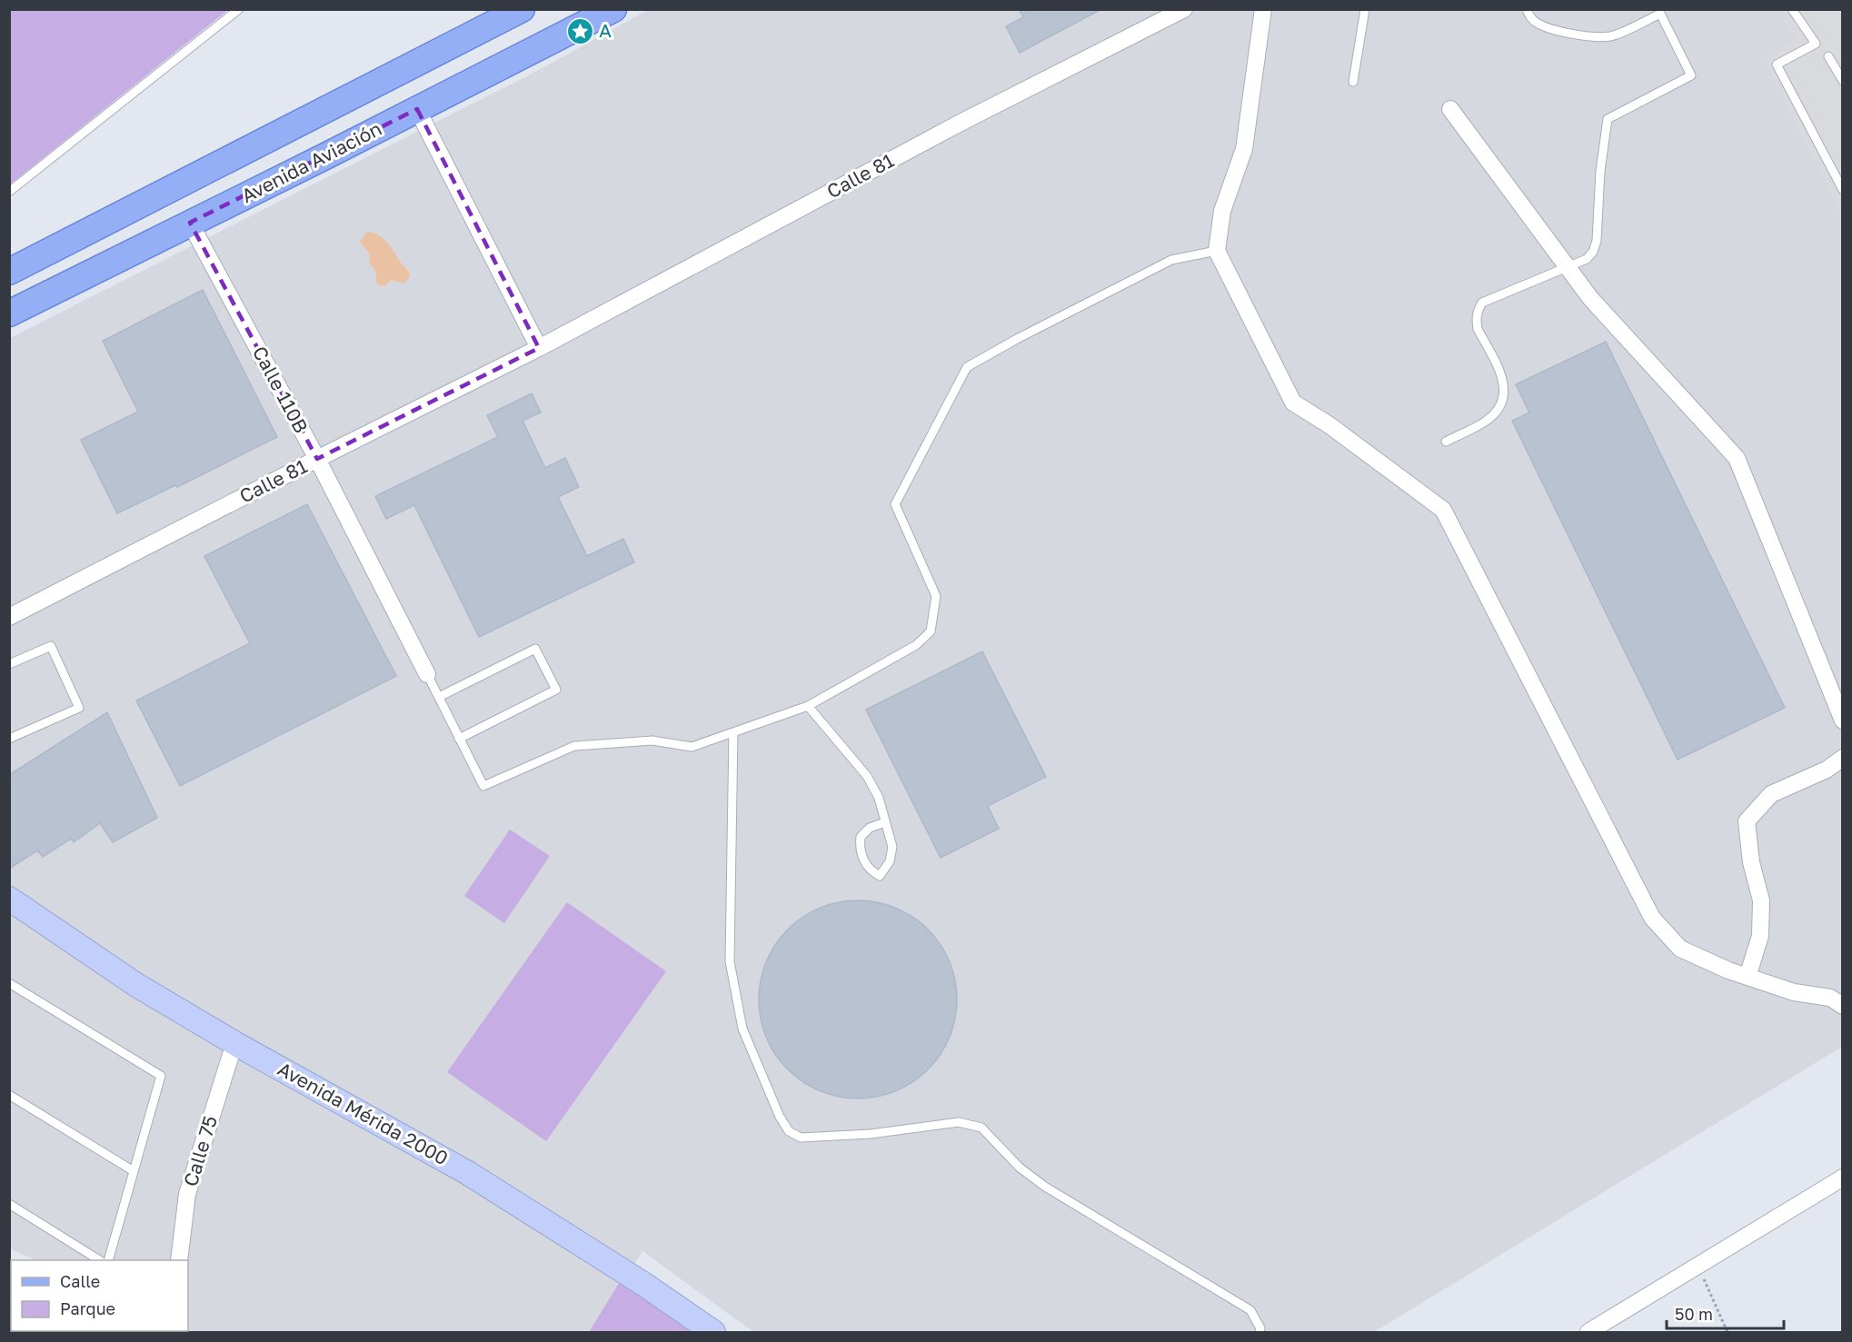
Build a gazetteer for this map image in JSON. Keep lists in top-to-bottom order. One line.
{"streets":{"main road":["Avenida Aviación","Avenida Mérida 2000"],"street":["Calle 81","Calle 110B","Calle 75"]},"crossings":[["Avenida Aviación","Calle 110B"],["Calle 81","Calle 110B"],["Avenida Mérida 2000","Calle 75"]],"places":{"place":["A"]},"legend":["Calle","Parque"],"scale_bar":"50 m"}
